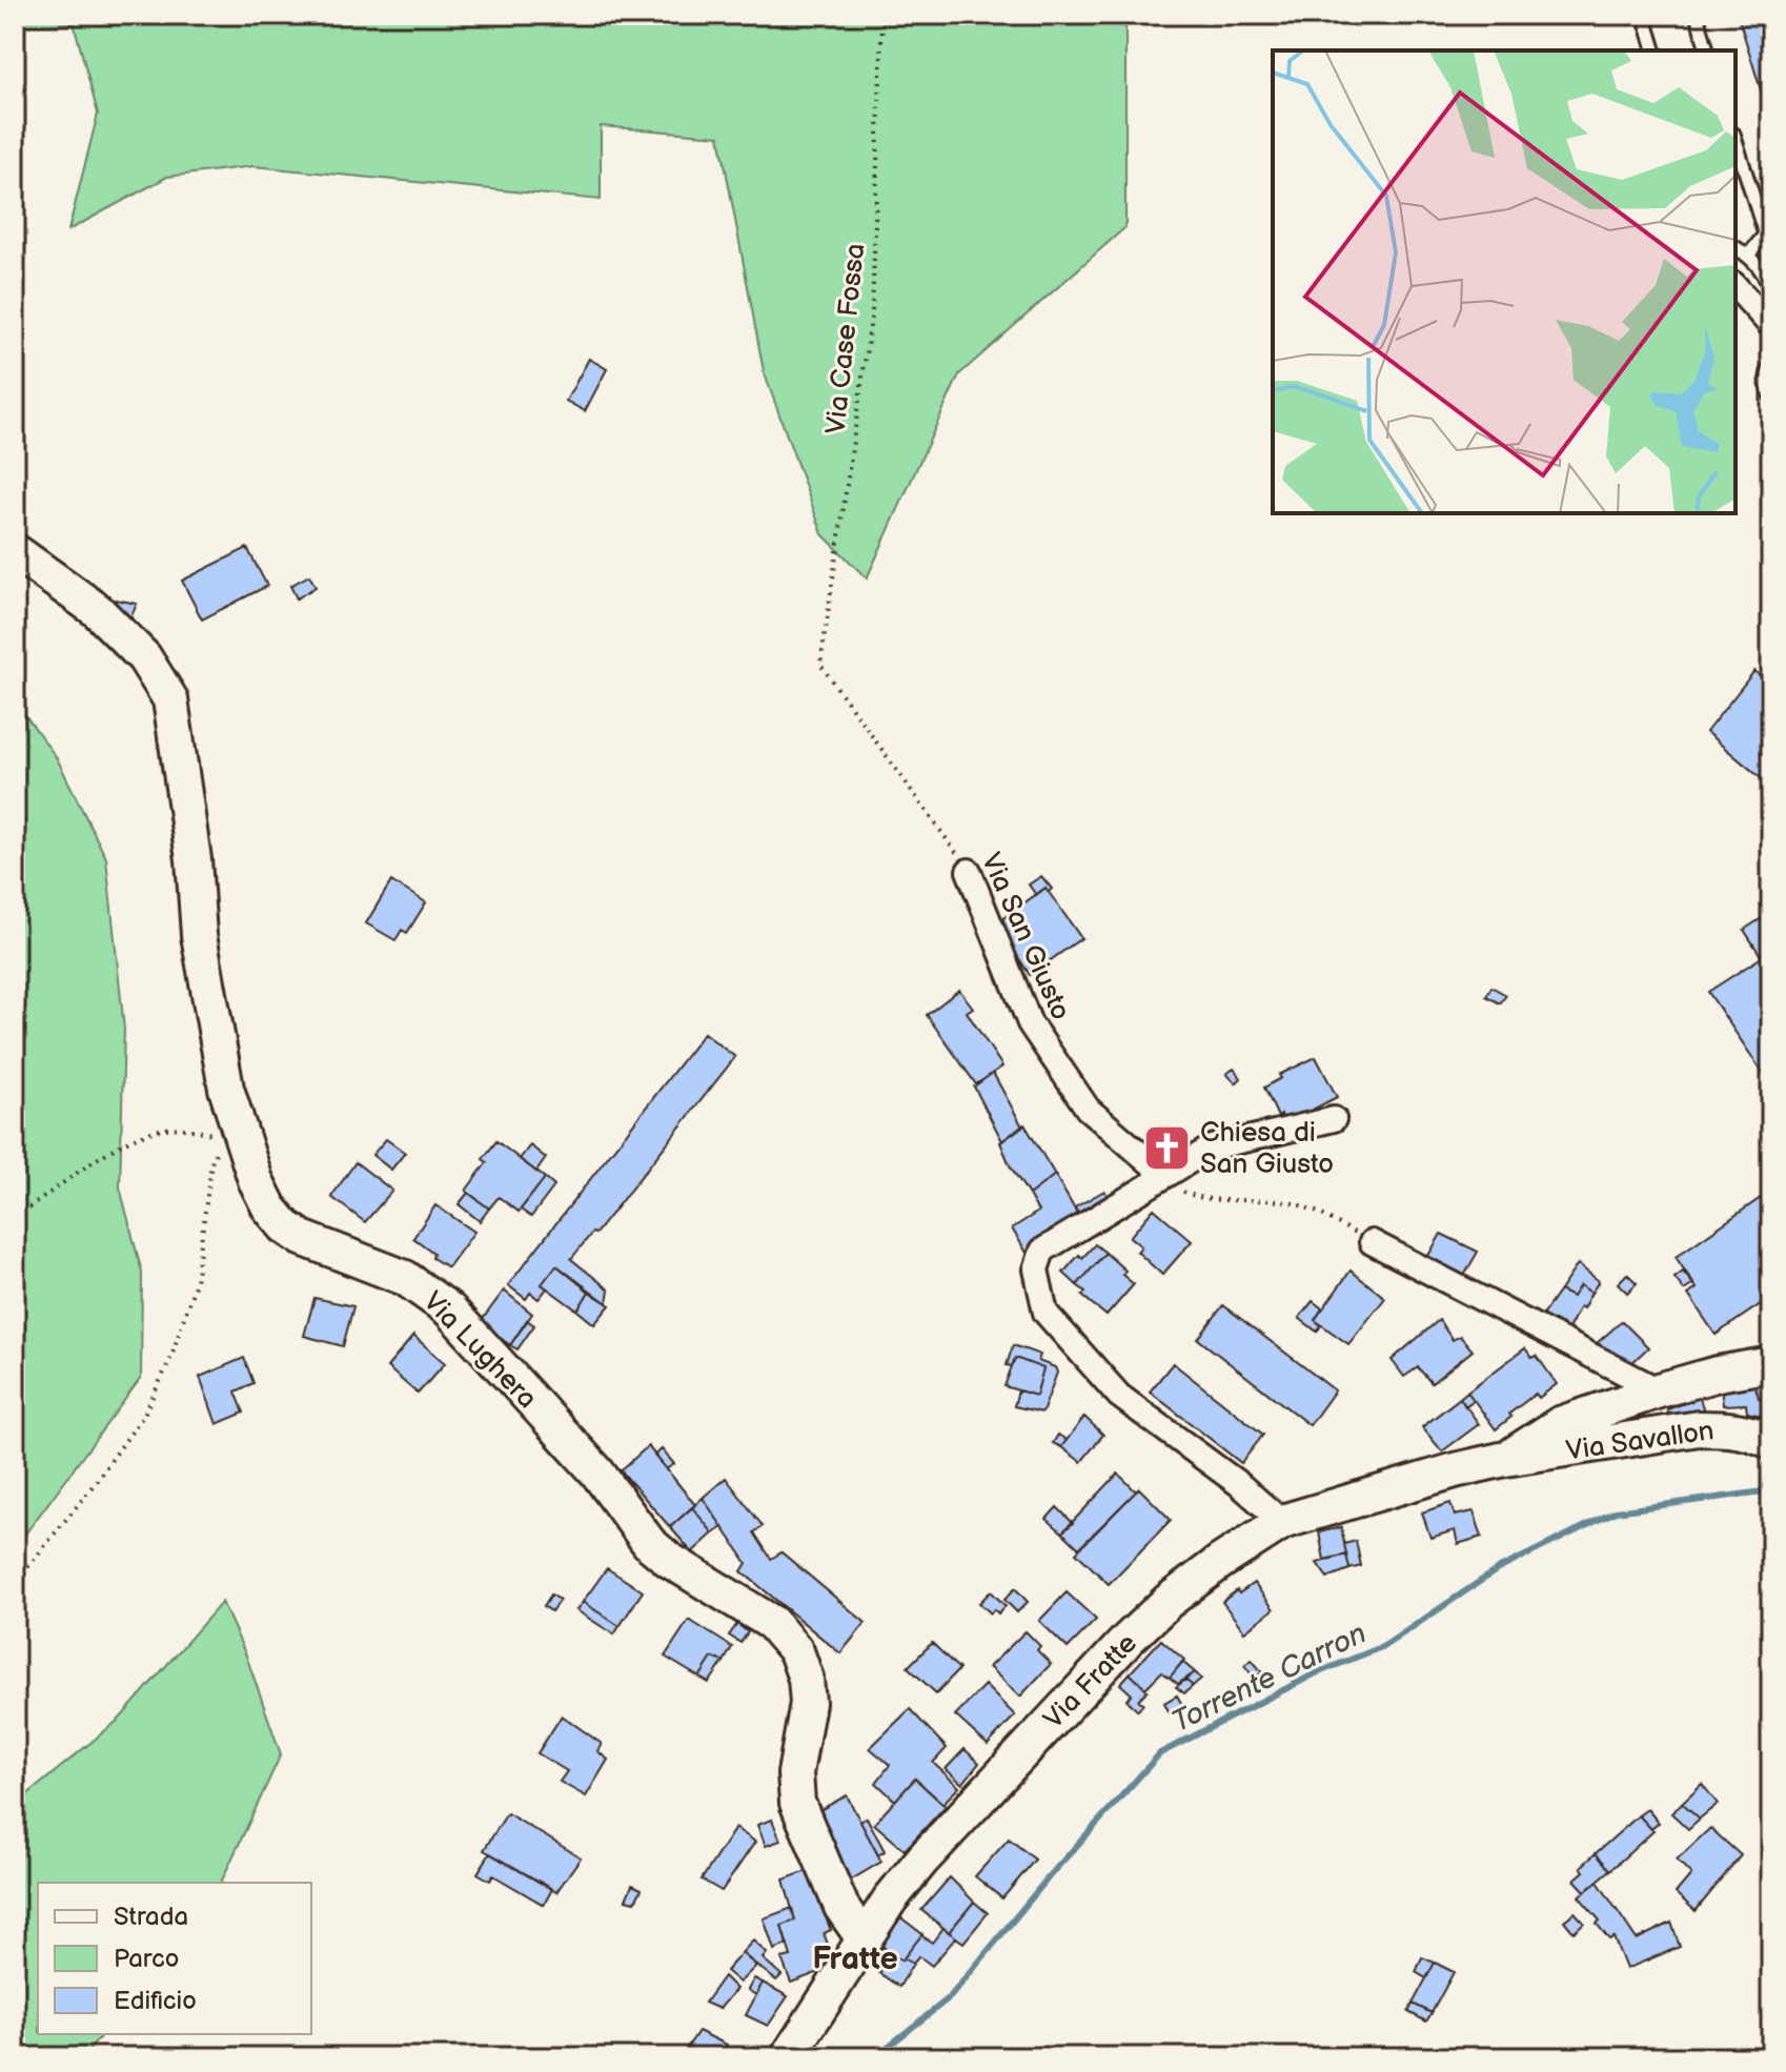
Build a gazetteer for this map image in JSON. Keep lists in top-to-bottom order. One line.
{"streets":{"street":["Via San Giusto","Via Lughera","Via Savallon","Via Fratte"],"path":["Via Case Fossa"]},"crossings":[["Via Case Fossa","Via San Giusto"],["Via Lughera","Via Fratte"],["Via Savallon","Via Fratte"]],"districts":["Fratte"],"water":["Torrente Carron"],"places":{"church":["Chiesa di San Giusto"]},"legend":["Strada","Parco","Edificio"]}
